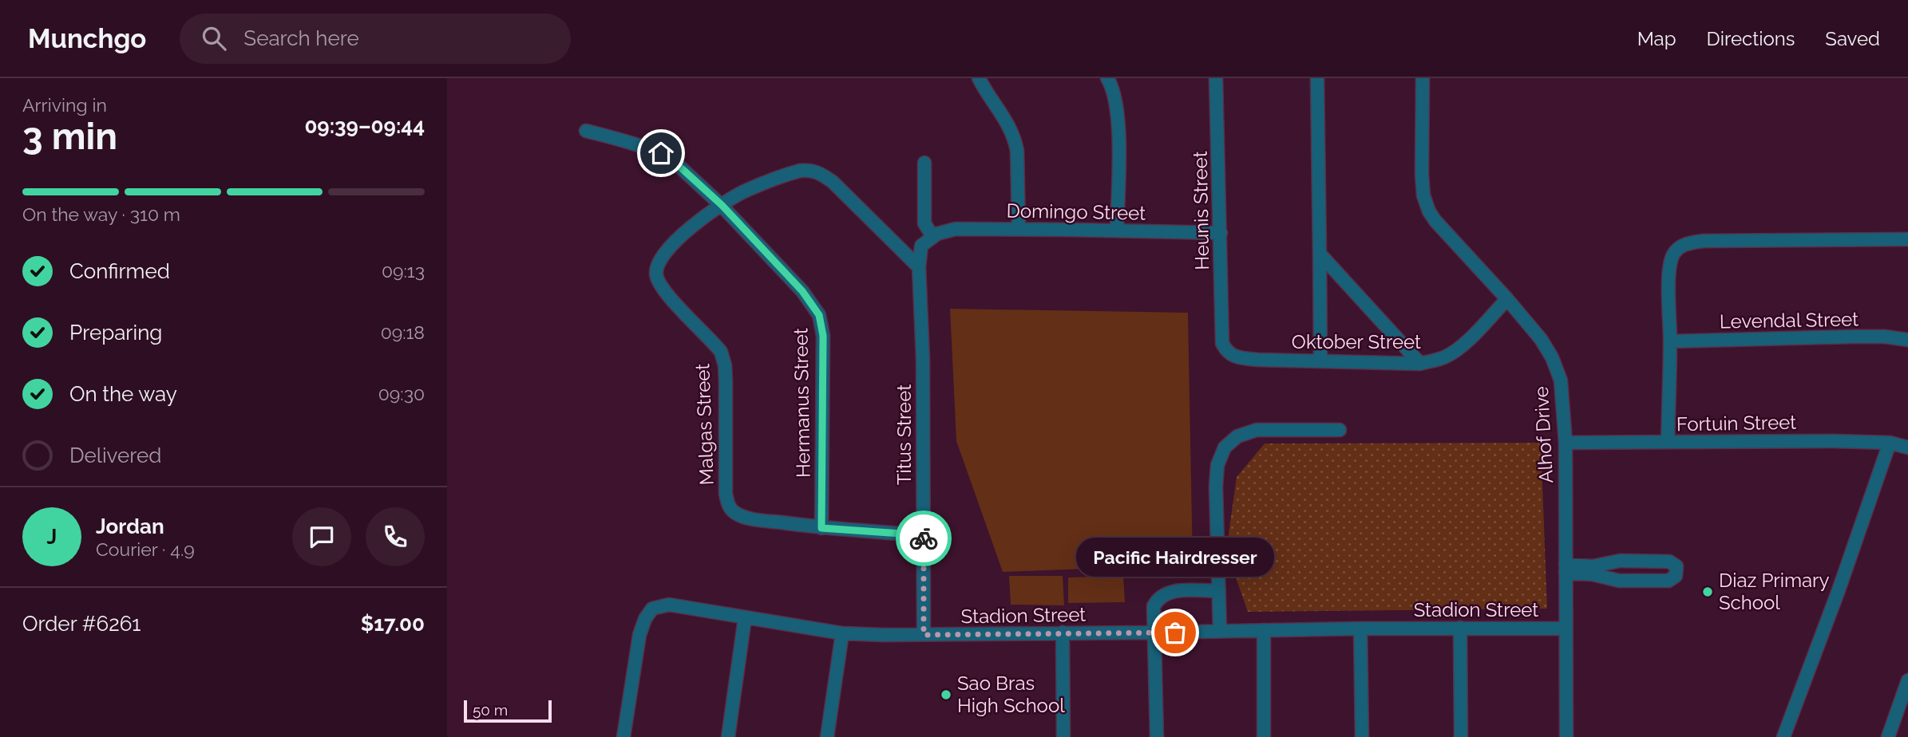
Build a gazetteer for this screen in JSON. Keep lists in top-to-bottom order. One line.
{"streets":{"street":["Heunis Street","Domingo Street","Levendal Street","Oktober Street","Hermanus Street","Fortuin Street","Malgas Street","Titus Street","Alhof Drive","Stadion Street"]},"crossings":[["Heunis Street","Domingo Street"],["Heunis Street","Oktober Street"],["Domingo Street","Titus Street"],["Oktober Street","Alhof Drive"],["Hermanus Street","Malgas Street"],["Fortuin Street","Alhof Drive"],["Titus Street","Stadion Street"],["Alhof Drive","Stadion Street"]],"places":["Diaz Primary School","Pacific Hairdresser","Sao Bras High School"],"scale_bar":"50 m","page":{"header":"Munchgo","search":"Search here","nav":["Map","Directions","Saved"],"heading":["3 min","Arriving in","09:39–09:44"],"panel":["Jordan","Courier · 4.9","Order #6261","$17.00"],"bar":"On the way · 310 m","list":[["Confirmed","09:13"],["Preparing","09:18"],["On the way","09:30"],"Delivered"],"round":"J","bubble":"Pacific Hairdresser","scale":"50 m"}}
